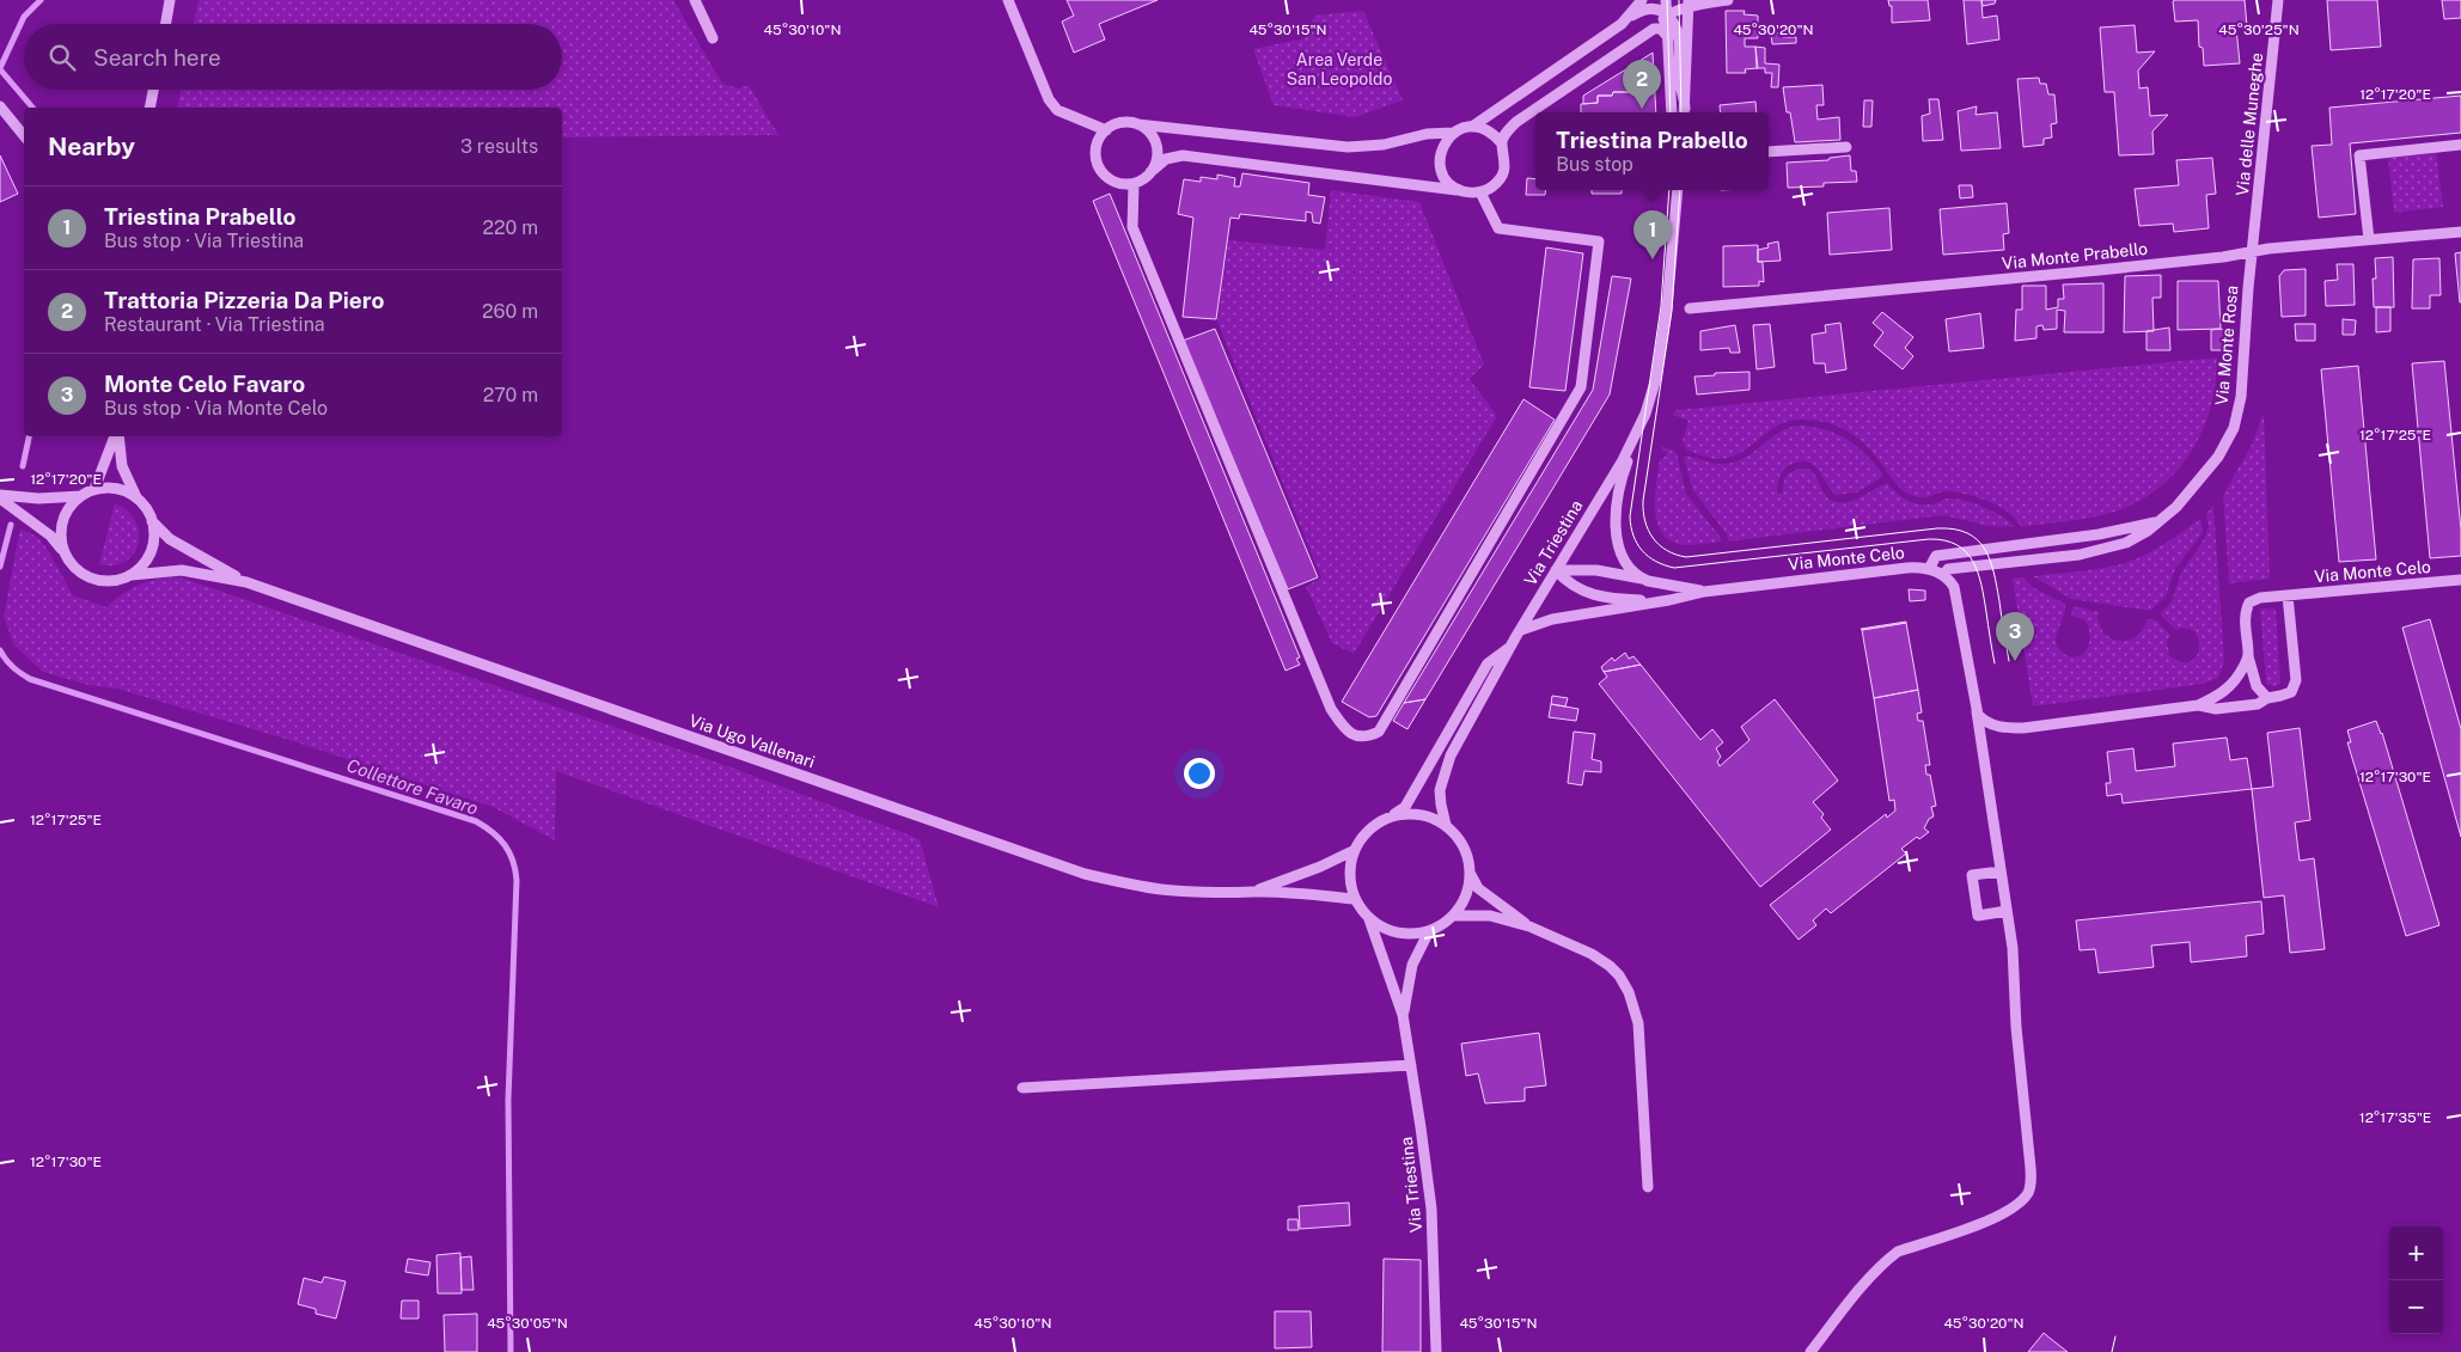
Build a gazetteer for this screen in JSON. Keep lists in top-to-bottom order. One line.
{"streets":{"street":["Via delle Muneghe","Via Monte Prabello","Via Monte Rosa","Via Triestina","Via Monte Celo","Via Ugo Vallenari"]},"crossings":[["Via delle Muneghe","Via Monte Prabello"],["Via delle Muneghe","Via Monte Rosa"],["Via Monte Prabello","Via Monte Rosa"],["Via Monte Rosa","Via Monte Celo"],["Via Triestina","Via Monte Celo"],["Via Triestina","Via Ugo Vallenari"]],"water":["Collettore Favaro"],"parks":["Area Verde San Leopoldo"],"page":{"search":"Search here","pins":["2","1","3"],"heading":["Nearby","3 results"],"popup":["Triestina Prabello","Bus stop"],"list":[{"mark":"1","name":"Triestina Prabello","note":"Bus stop · Via Triestina","value":"220 m"},{"mark":"2","name":"Trattoria Pizzeria Da Piero","note":"Restaurant · Via Triestina","value":"260 m"},{"mark":"3","name":"Monte Celo Favaro","note":"Bus stop · Via Monte Celo","value":"270 m"}],"map_buttons":["+","−"]},"coordinates":["45°30'10\"N","45°30'15\"N","45°30'20\"N","45°30'25\"N","12°17'20\"E","12°17'25\"E","12°17'30\"E","12°17'35\"E","45°30'05\"N"]}
